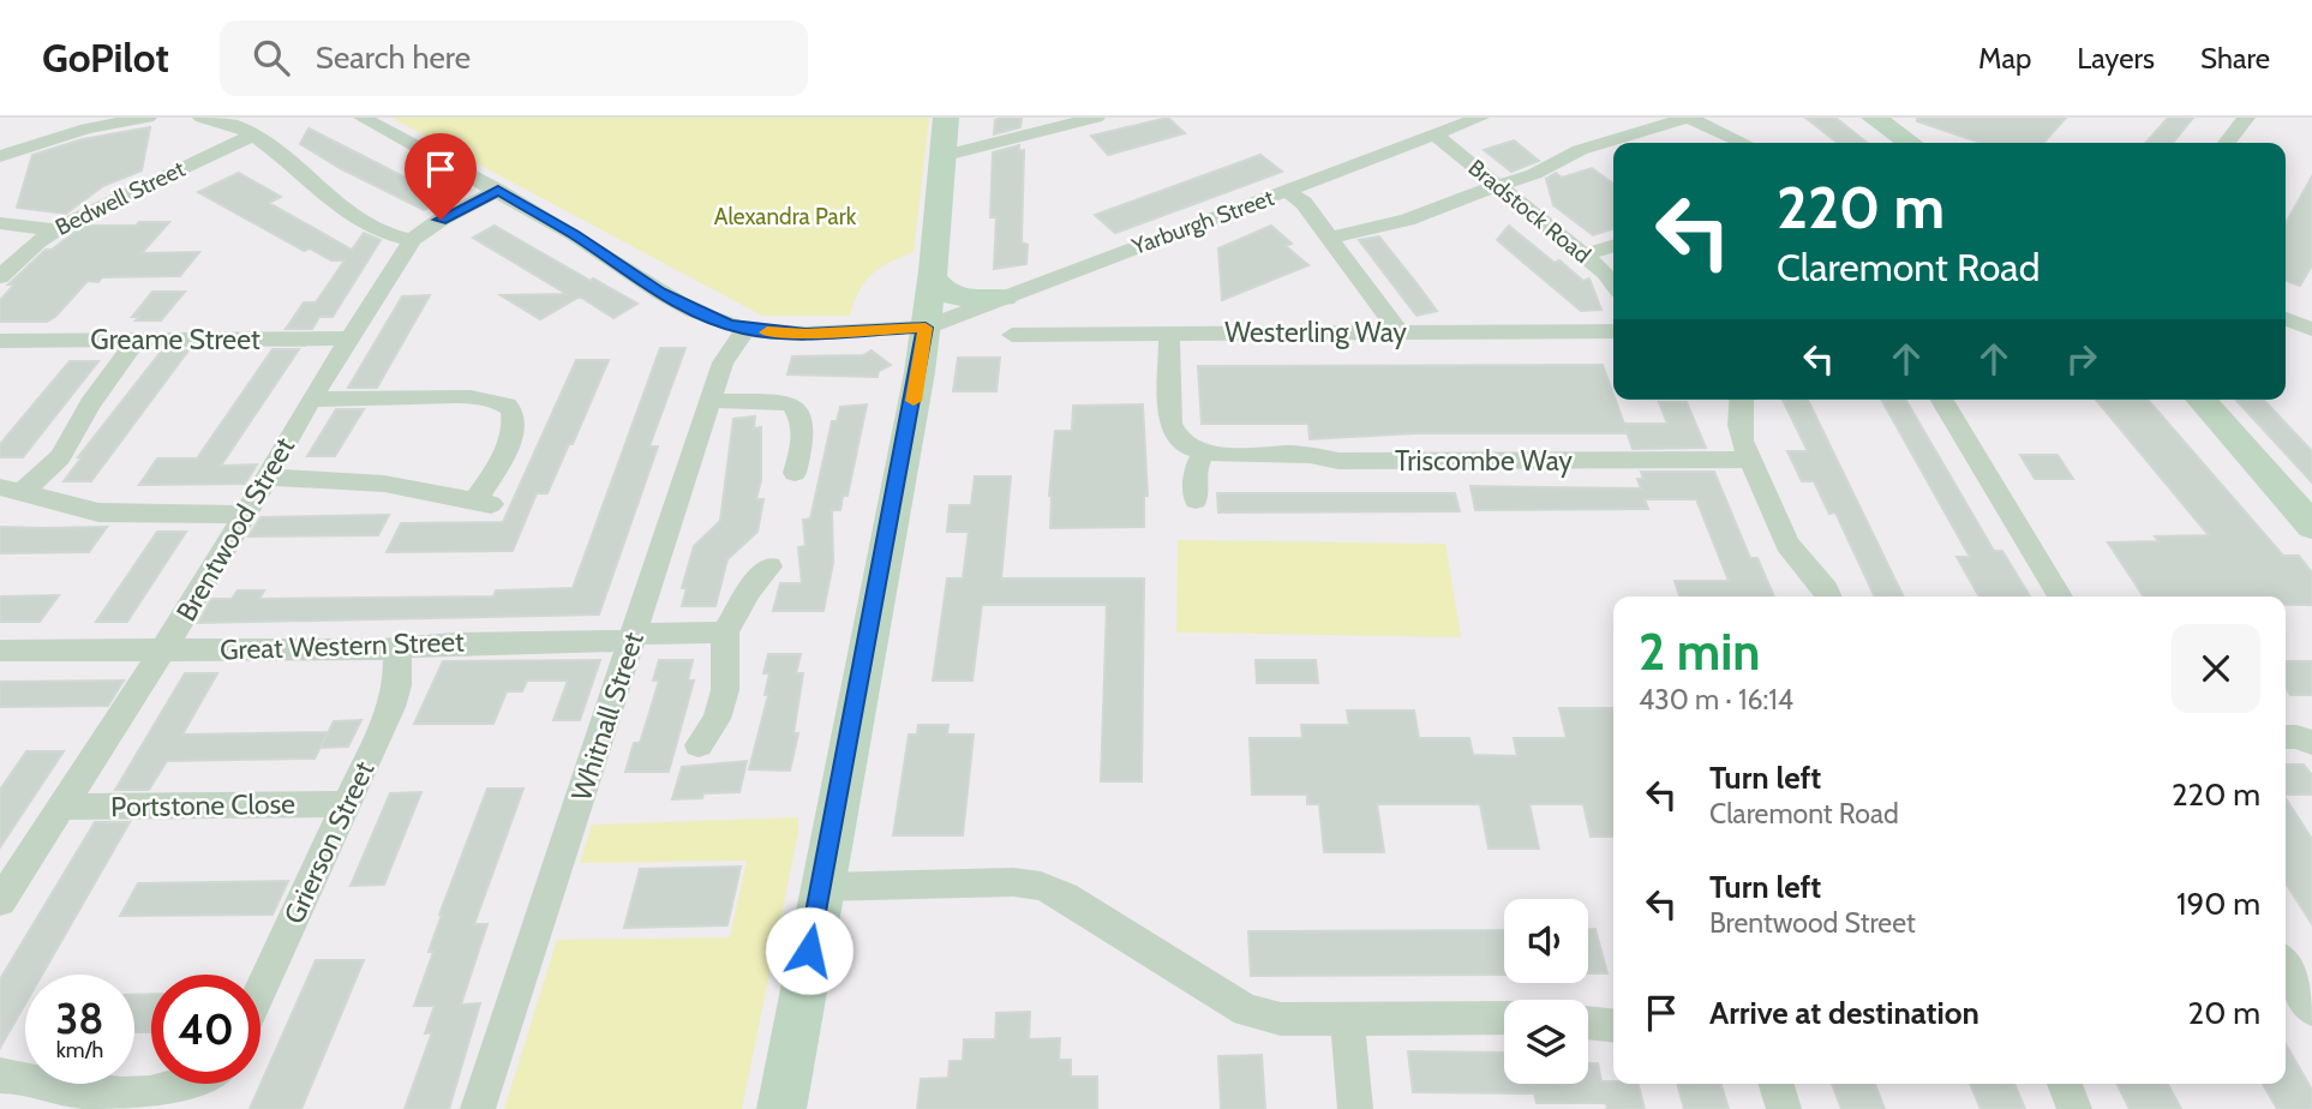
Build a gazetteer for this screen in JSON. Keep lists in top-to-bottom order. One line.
{"streets":{"street":["Bedwell Street","Bradstock Road","Yarburgh Street","Westerling Way","Greame Street","Triscombe Way","Brentwood Street","Great Western Street","Whitnall Street","Portstone Close","Grierson Street"]},"crossings":[["Bradstock Road","Yarburgh Street"],["Yarburgh Street","Brentwood Street"],["Yarburgh Street","Whitnall Street"],["Greame Street","Brentwood Street"],["Brentwood Street","Great Western Street"],["Brentwood Street","Portstone Close"],["Great Western Street","Whitnall Street"],["Great Western Street","Grierson Street"],["Portstone Close","Grierson Street"]],"parks":["Alexandra Park"],"page":{"header":"GoPilot","search":"Search here","nav":["Map","Layers","Share"],"turn":["220 m","Claremont Road"],"heading":["2 min","430 m · 16:14"],"list":[{"name":"Turn left","note":"Claremont Road","value":"220 m"},{"name":"Turn left","note":"Brentwood Street","value":"190 m"},{"name":"Arrive at destination","value":"20 m"}],"speed":"38 km/h","limit":"40"}}
